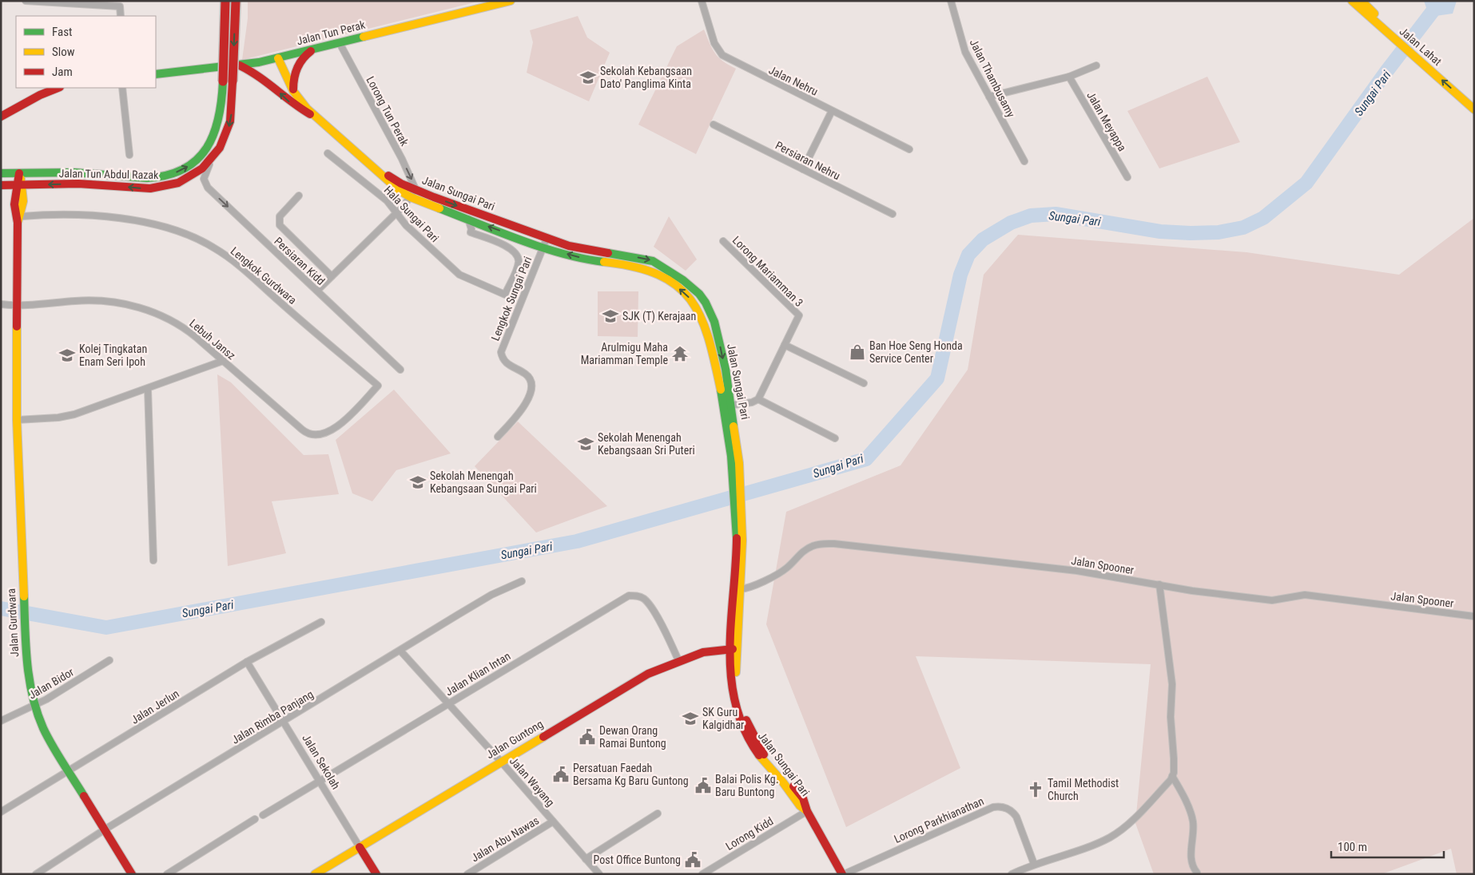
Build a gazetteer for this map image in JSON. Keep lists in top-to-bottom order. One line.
{"streets":{"main road":["Jalan Tun Perak","Jalan Lahat","Jalan Tun Abdul Razak","Jalan Sungai Pari","Jalan Gurdwara","Jalan Guntong","Jalan Sekolah"],"street":["Jalan Thambusamy","Jalan Nehru","Lorong Tun Perak","Jalan Meyappa","Persiaran Nehru","Hala Sungai Pari","Persiaran Kidd","Lorong Mariamman 3","Lengkok Gurdwara","Lengkok Sungai Pari","Lebuh Jansz","Jalan Spooner","Jalan Klian Intan","Jalan Bidor","Jalan Jerlun","Jalan Rimba Panjang","Jalan Wayang","Lorong Parkhianathan","Lorong Kidd","Jalan Abu Nawas"]},"crossings":[["Jalan Tun Perak","Lorong Tun Perak"],["Jalan Tun Perak","Jalan Sungai Pari"],["Lorong Tun Perak","Jalan Sungai Pari"],["Jalan Tun Abdul Razak","Persiaran Kidd"],["Jalan Tun Abdul Razak","Jalan Gurdwara"],["Jalan Sungai Pari","Lengkok Sungai Pari"],["Jalan Sungai Pari","Jalan Spooner"],["Jalan Sungai Pari","Jalan Guntong"],["Jalan Sungai Pari","Lorong Parkhianathan"],["Jalan Sungai Pari","Lorong Kidd"],["Lengkok Gurdwara","Lebuh Jansz"],["Lengkok Gurdwara","Jalan Gurdwara"],["Lebuh Jansz","Jalan Gurdwara"],["Jalan Gurdwara","Jalan Bidor"],["Jalan Gurdwara","Jalan Jerlun"],["Jalan Gurdwara","Jalan Rimba Panjang"],["Jalan Klian Intan","Jalan Guntong"],["Jalan Klian Intan","Jalan Sekolah"],["Jalan Klian Intan","Jalan Wayang"],["Jalan Jerlun","Jalan Sekolah"],["Jalan Rimba Panjang","Jalan Sekolah"],["Jalan Rimba Panjang","Jalan Wayang"],["Jalan Guntong","Jalan Sekolah"],["Jalan Guntong","Jalan Wayang"],["Jalan Wayang","Jalan Abu Nawas"]],"one_way":["Jalan Lahat","Lorong Tun Perak","Persiaran Kidd"],"water":["Sungai Pari"],"places":{"school or university":["Sekolah Kebangsaan Dato' Panglima Kinta","SJK (T) Kerajaan","Kolej Tingkatan Enam Seri Ipoh","Sekolah Menengah Kebangsaan Sri Puteri","Sekolah Menengah Kebangsaan Sungai Pari","SK Guru Kalgidhar"],"shop":["Ban Hoe Seng Honda Service Center"],"temple":["Arulmigu Maha Mariamman Temple"],"public building":["Dewan Orang Ramai Buntong","Persatuan Faedah Bersama Kg Baru Guntong","Balai Polis Kg. Baru Buntong","Post Office Buntong"],"church":["Tamil Methodist Church"]},"legend":["Fast","Slow","Jam"],"scale_bar":"100 m"}
